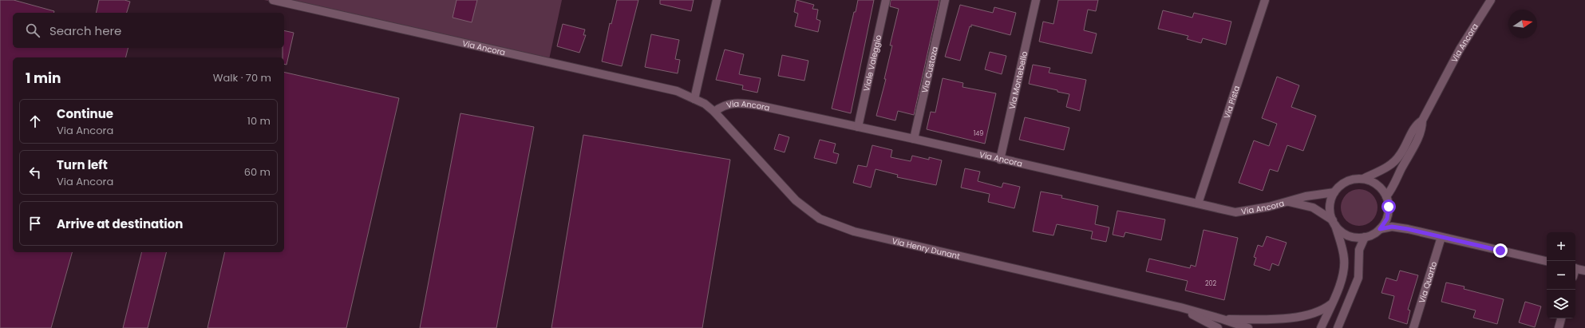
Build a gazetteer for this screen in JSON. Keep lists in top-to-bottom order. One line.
{"streets":{"main road":["Via Ancora","Viale Valeggio","Via Custoza","Via Montebello","Via Pista","Via Henry Dunant","Via Quarto"]},"crossings":[["Via Ancora","Viale Valeggio"],["Via Ancora","Via Custoza"],["Via Ancora","Via Montebello"],["Via Ancora","Via Pista"],["Via Ancora","Via Henry Dunant"]],"house_numbers":["149","202"],"north":"right","page":{"search":"Search here","heading":["1 min","Walk · 70 m"],"list":[["Continue","Via Ancora","10 m"],["Turn left","Via Ancora","60 m"],"Arrive at destination"],"map_buttons":["+","−"]}}
